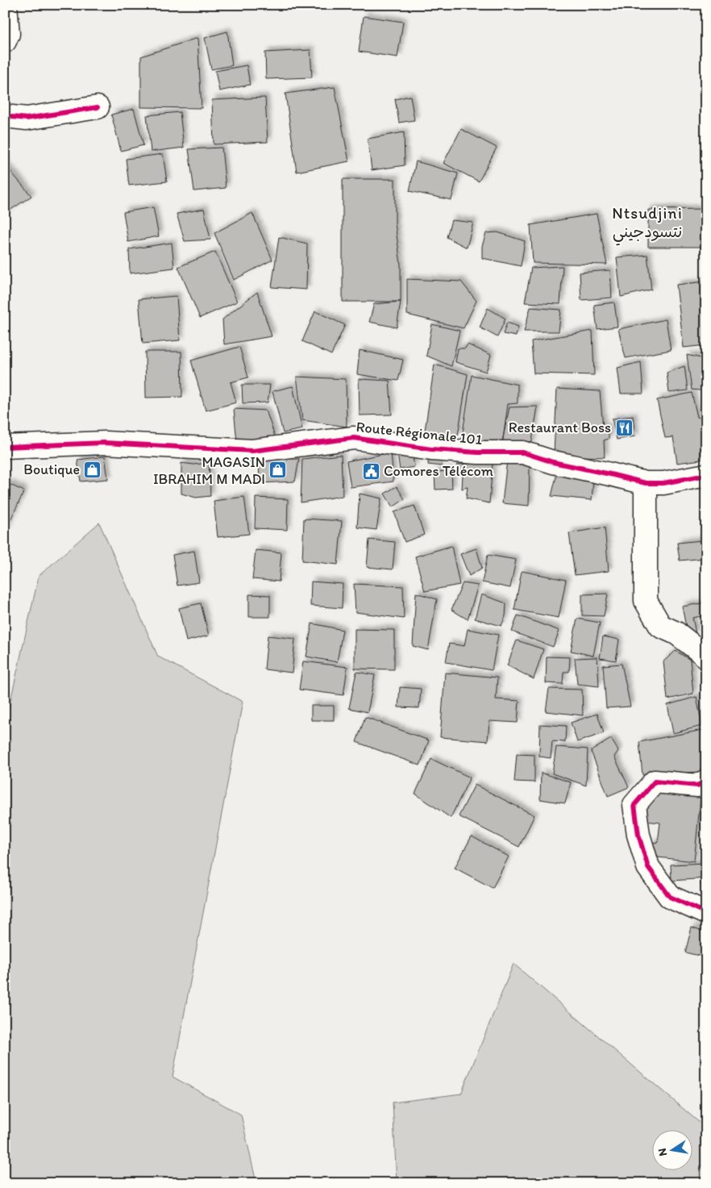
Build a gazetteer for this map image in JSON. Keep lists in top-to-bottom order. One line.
{"streets":{"street":["Route Régionale 101"]},"districts":["Ntsudjini نتسودجيني"],"places":{"restaurant":["Restaurant Boss"],"shop":["Boutique","MAGASIN IBRAHIM M MADI"],"public building":["Comores Télécom"]},"north":"left"}
